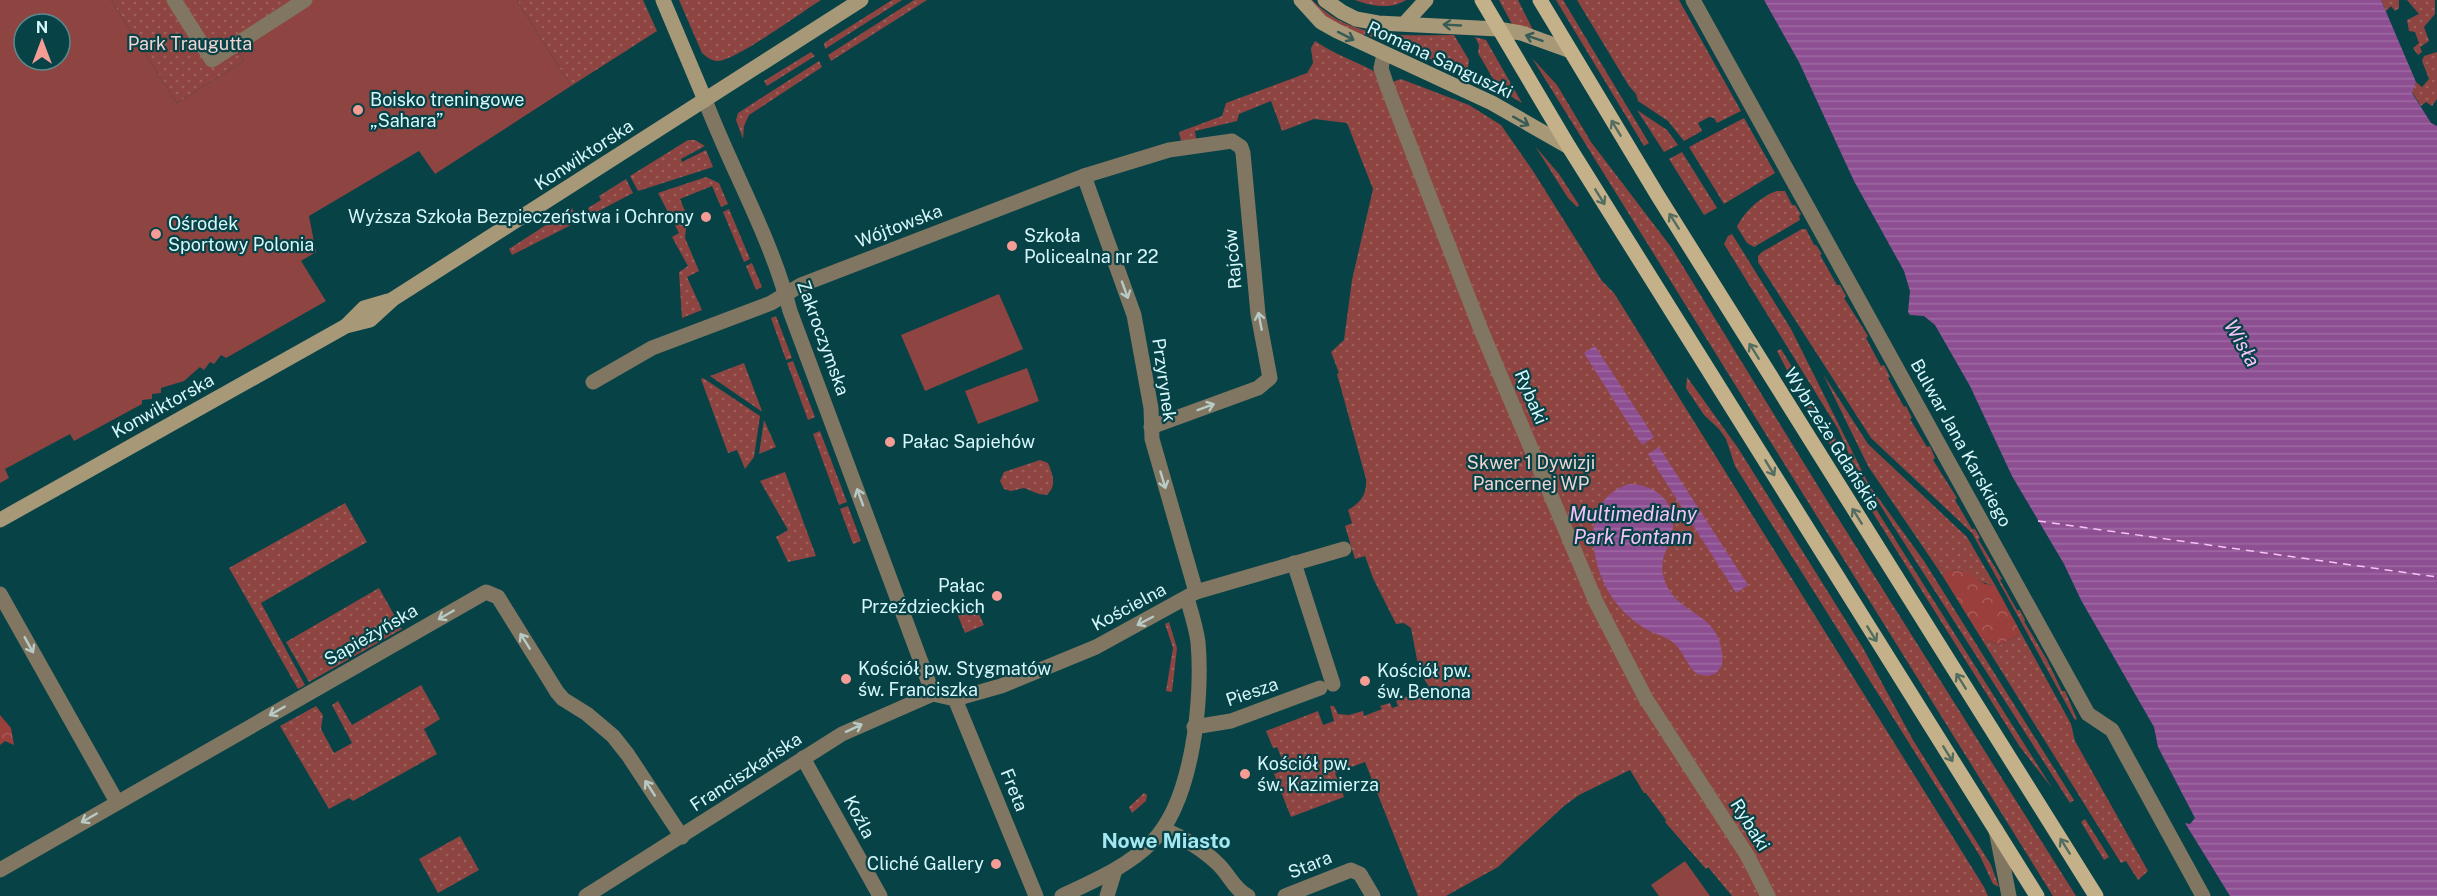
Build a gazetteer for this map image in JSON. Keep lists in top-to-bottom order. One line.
{"streets":{"main road":["Wybrzeże Gdańskie"],"street":["Romana Sanguszki","Konwiktorska","Wójtowska","Rajców","Zakroczymska","Przyrynek","Rybaki","Bulwar Jana Karskiego","Kościelna","Sapieżyńska","Piesza","Franciszkańska","Freta","Koźla","Stara"]},"crossings":[["Romana Sanguszki","Rybaki"],["Romana Sanguszki","Wybrzeże Gdańskie"],["Konwiktorska","Zakroczymska"],["Wójtowska","Rajców"],["Wójtowska","Zakroczymska"],["Wójtowska","Przyrynek"],["Rajców","Przyrynek"],["Zakroczymska","Kościelna"],["Zakroczymska","Franciszkańska"],["Przyrynek","Kościelna"],["Przyrynek","Piesza"],["Kościelna","Piesza"],["Kościelna","Franciszkańska"],["Kościelna","Freta"],["Sapieżyńska","Franciszkańska"],["Franciszkańska","Koźla"]],"one_way":["Rajców","Zakroczymska","Przyrynek","Kościelna","Franciszkańska"],"districts":["Nowe Miasto"],"water":["Wisła","Multimedialny Park Fontann"],"parks":["Park Traugutta","Skwer 1 Dywizji Pancernej WP"],"places":["Boisko treningowe „Sahara”","Wyższa Szkoła Bezpieczeństwa i Ochrony","Ośrodek Sportowy Polonia","Szkoła Policealna nr 22","Pałac Sapiehów","Pałac Przeździeckich","Kościół pw. Stygmatów św. Franciszka","Kościół pw. św. Benona","Kościół pw. św. Kazimierza","Cliché Gallery"],"north":"top"}
